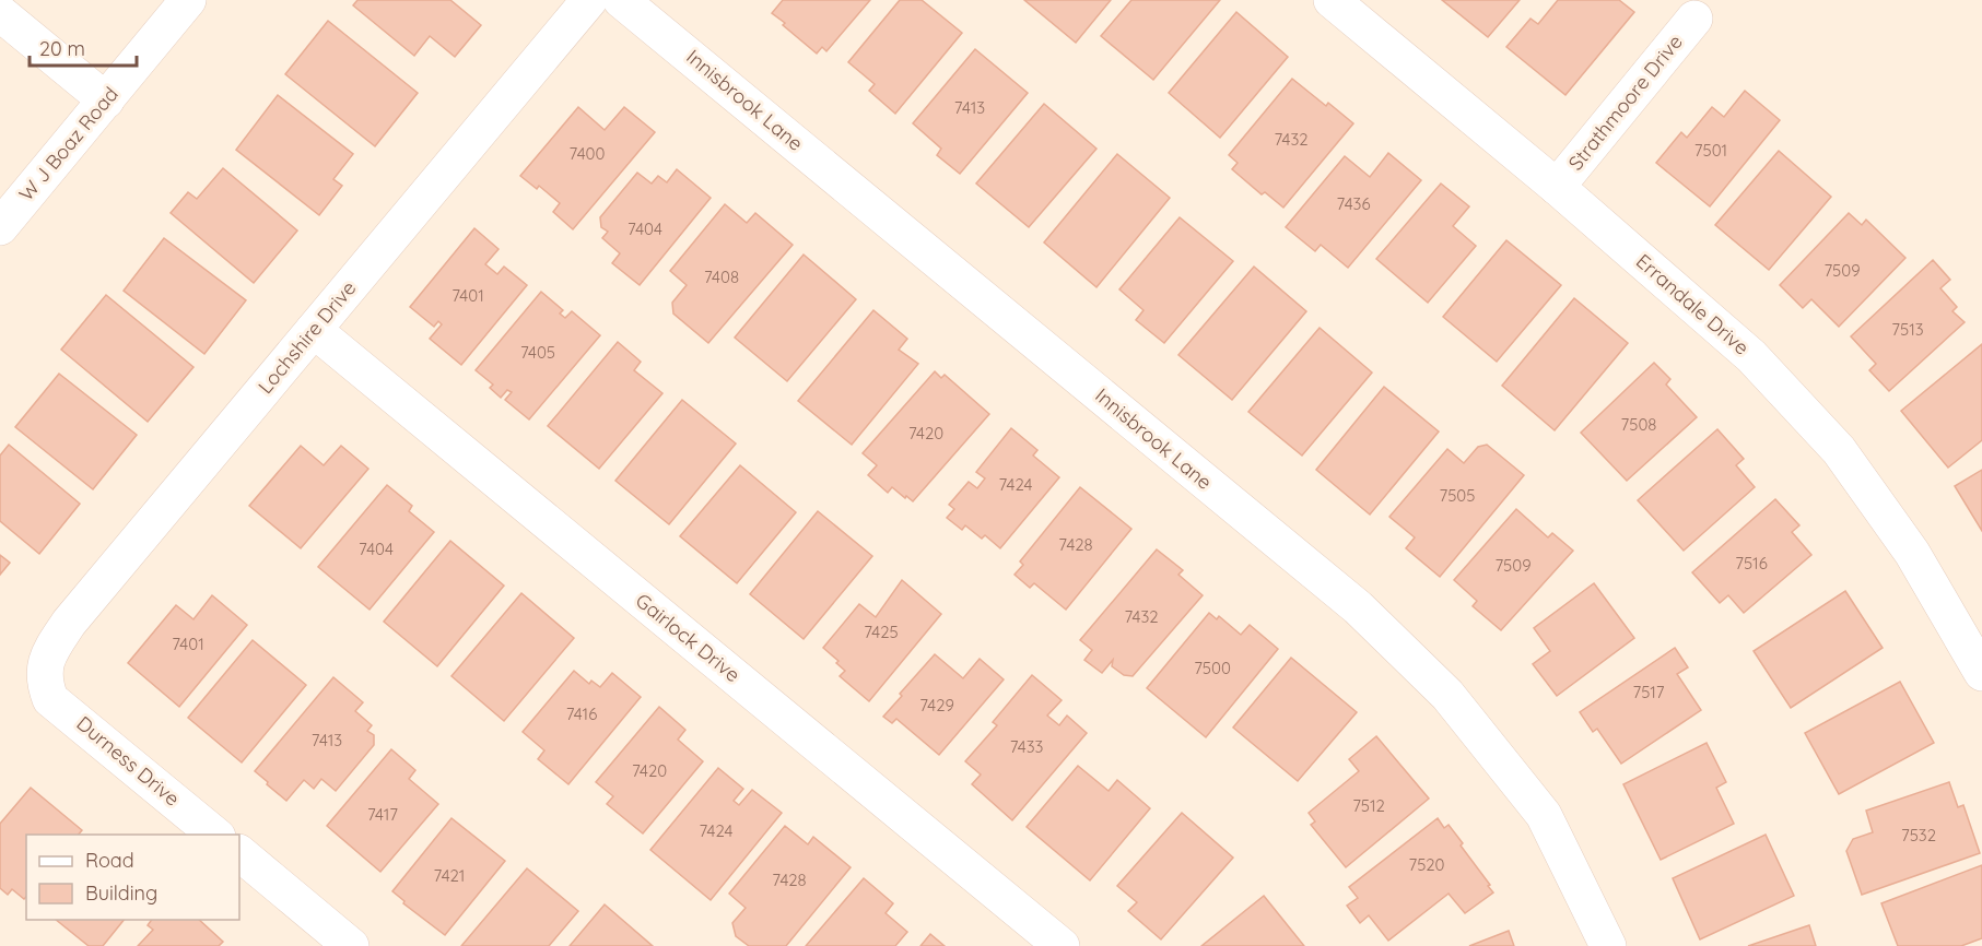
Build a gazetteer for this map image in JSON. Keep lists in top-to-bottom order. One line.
{"streets":{"street":["Innisbrook Lane","Strathmoore Drive","W J Boaz Road","Errandale Drive","Lochshire Drive","Gairlock Drive","Durness Drive"]},"crossings":[["Strathmoore Drive","Errandale Drive"],["Lochshire Drive","Gairlock Drive"],["Lochshire Drive","Durness Drive"]],"house_numbers":["7413","7432","7501","7400","7436","7404","7509","7408","7401","7513","7405","7508","7420","7424","7505","7428","7404","7516","7509","7432","7425","7401","7500","7517","7429","7416","7413","7433","7420","7512","7417","7424","7532","7520","7421","7428"],"legend":["Road","Building"],"scale_bar":"20 m"}
